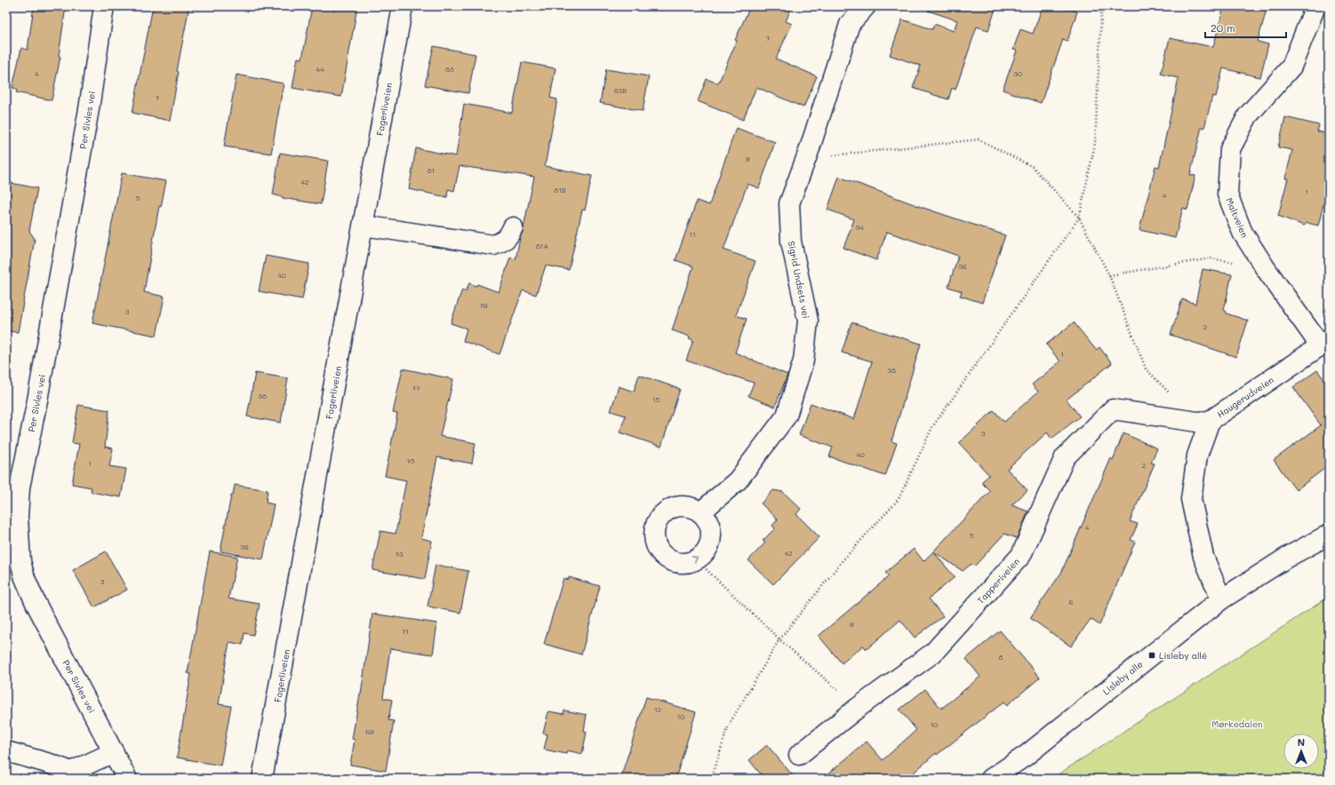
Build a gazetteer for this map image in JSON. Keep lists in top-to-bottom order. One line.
{"streets":{"street":["Fagerliveien","Per Sivles vei","Maltveien","Sigrid Undsets vei","Haugerudveien","Tapperiveien","Lisleby alle"]},"crossings":[["Maltveien","Haugerudveien"],["Haugerudveien","Tapperiveien"],["Haugerudveien","Lisleby alle"]],"parks":["Mørkedalen"],"places":{"transit":["Lisleby allé"]},"house_numbers":["7","44","83","4","30","83B","7","9","81","42","81B","1","4","5","34","11","81A","36","40","79","3","2","1","38","77","38","15","3","40","75","1","2","4","5","36","42","73","3","6","9","71","8","12","10","10","69"],"scale_bar":"20 m","north":"top"}
